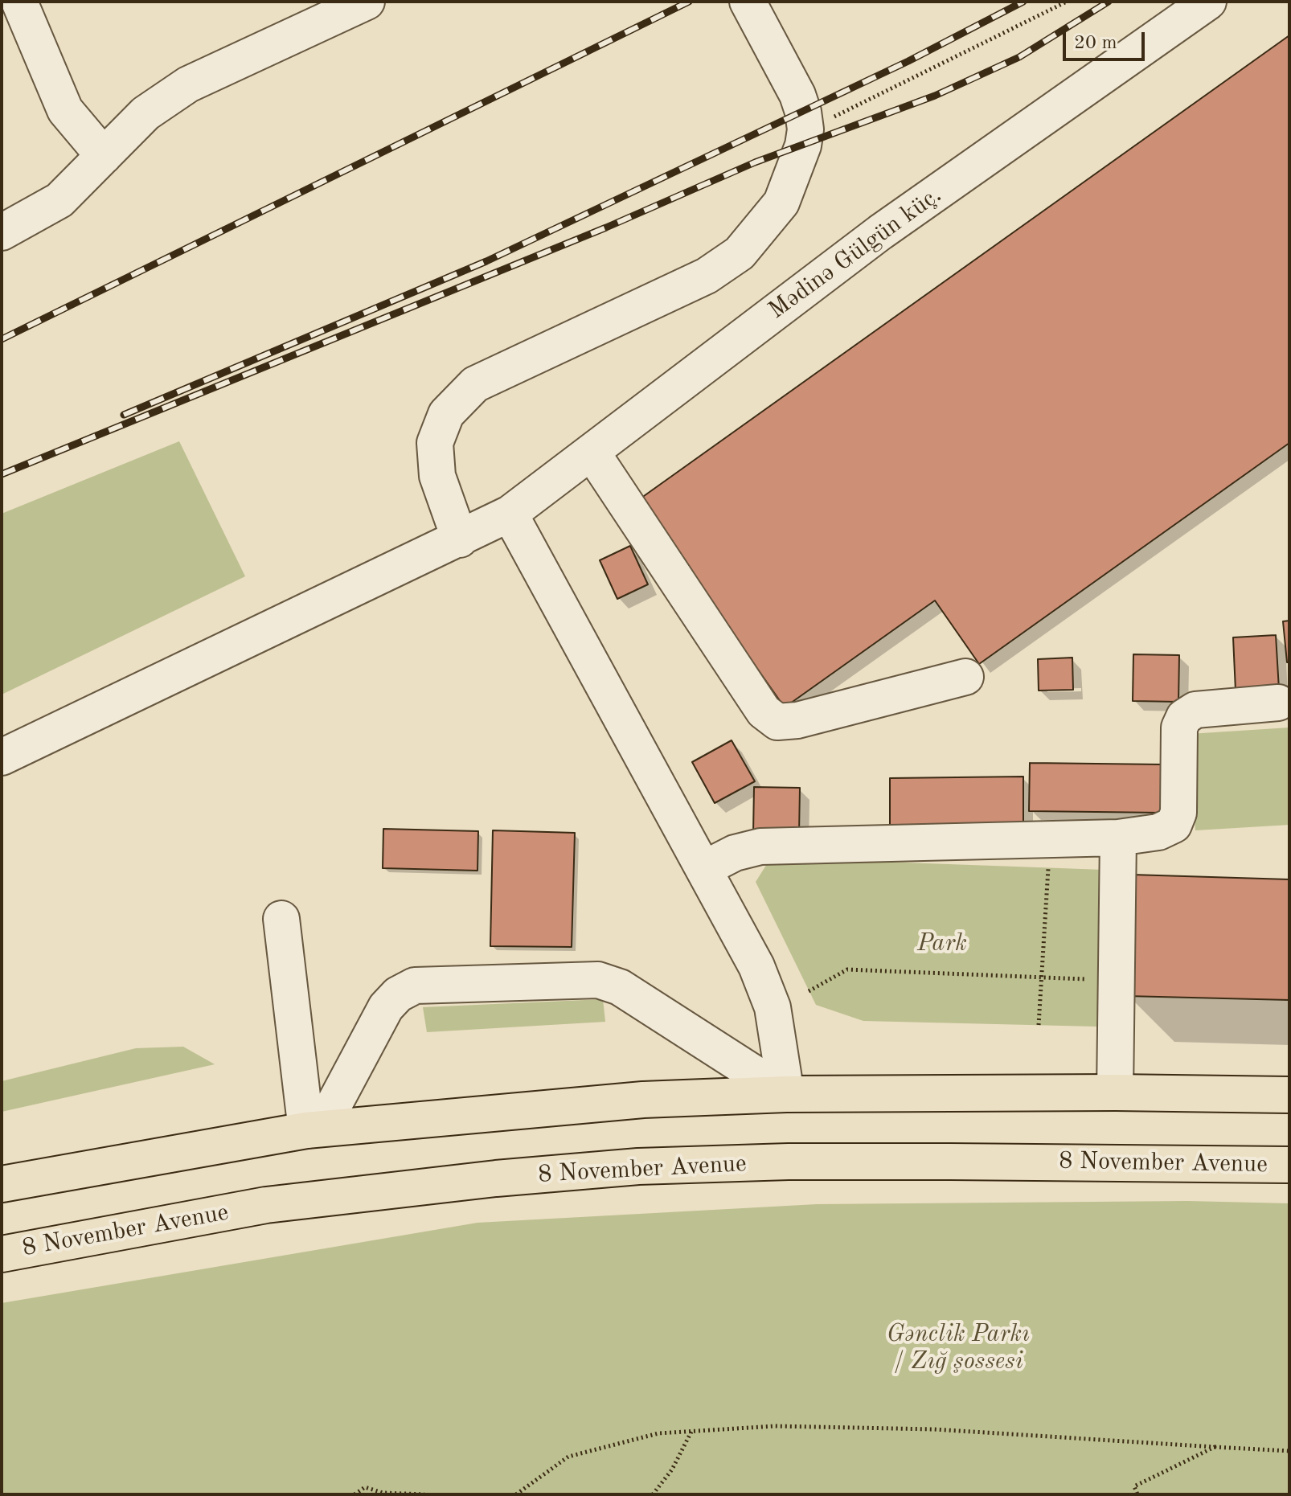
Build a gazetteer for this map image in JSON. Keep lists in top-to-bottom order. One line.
{"streets":{"highway":["8 November Avenue"],"street":["Mədinə Gülgün küç."]},"parks":["Park","Gənclik Parkı / Zığ şossesi"],"scale_bar":"20 m"}
